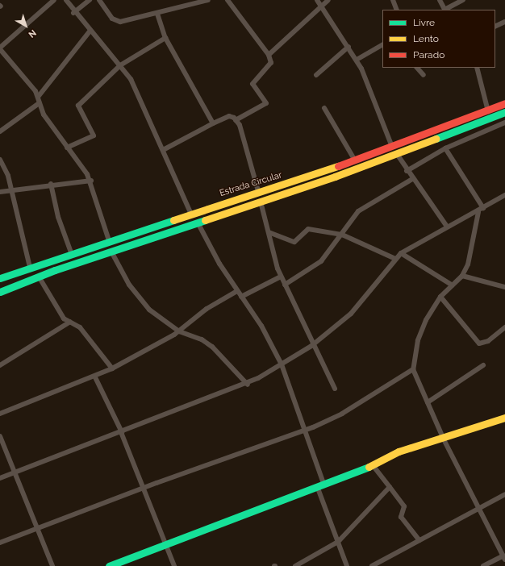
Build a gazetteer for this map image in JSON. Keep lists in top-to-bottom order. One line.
{"streets":{"main road":["Estrada Circular"]},"legend":["Livre","Lento","Parado"],"north":"bottom right"}
